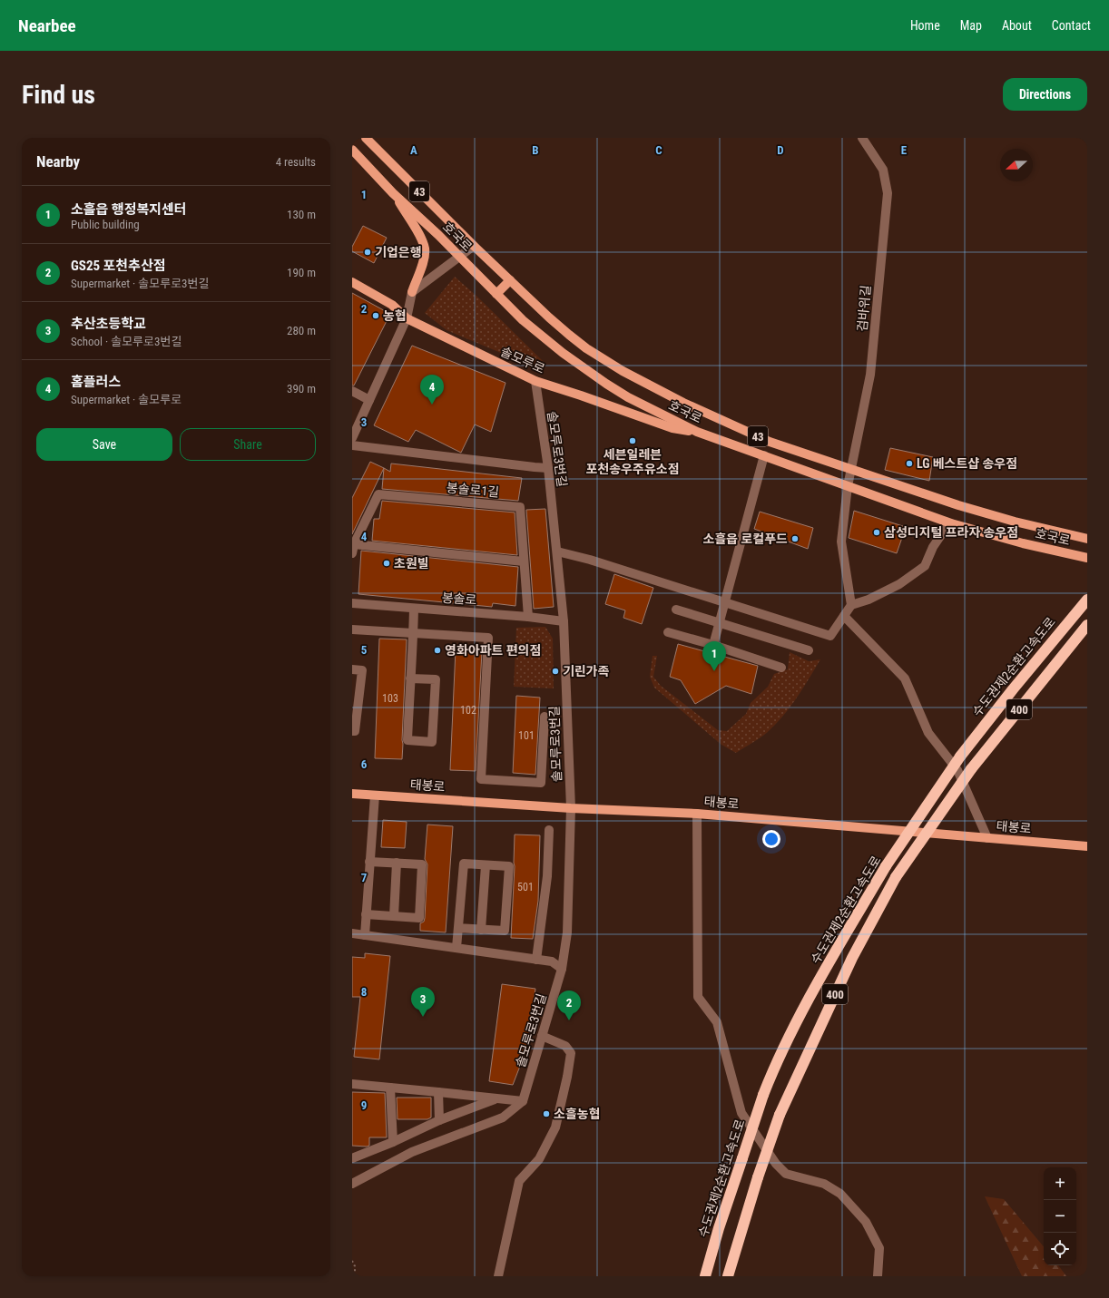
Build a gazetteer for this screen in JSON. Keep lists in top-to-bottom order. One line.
{"streets":{"highway":["수도권제2순환고속도로","400"],"main road":["43","호국로","솔모루로","태봉로"],"street":["검바위길","솔모루로3번길","봉솔로1길","봉솔로"]},"crossings":[["호국로","검바위길"],["호국로","솔모루로"],["솔모루로","솔모루로3번길"],["솔모루로3번길","봉솔로"],["솔모루로3번길","태봉로"],["봉솔로1길","봉솔로"]],"places":["기업은행","농협","세븐일레븐 포천송우주유소점","LG 베스트샵 송우점","삼성디지털 프라자 송우점","소흘읍 로컬푸드","초원빌","영화아파트 편의점","기린가족","소흘농협"],"house_numbers":["103","102","101","501"],"north":"left","page":{"header":"Nearbee","nav":["Home","Map","About","Contact"],"buttons":["Directions",["Save","Share"]],"title":"Find us","heading":["Nearby","4 results"],"list":[{"mark":"1","name":"소흘읍 행정복지센터","note":"Public building","value":"130 m"},{"mark":"2","name":"GS25 포천추산점","note":"Supermarket · 솔모루로3번길","value":"190 m"},{"mark":"3","name":"추산초등학교","note":"School · 솔모루로3번길","value":"280 m"},{"mark":"4","name":"홈플러스","note":"Supermarket · 솔모루로","value":"390 m"}],"pins":["4","1","3","2"],"map_buttons":["+","−"]},"grid":{"columns":["A","B","C","D","E"],"rows":["1","2","3","4","5","6","7","8","9"]}}
